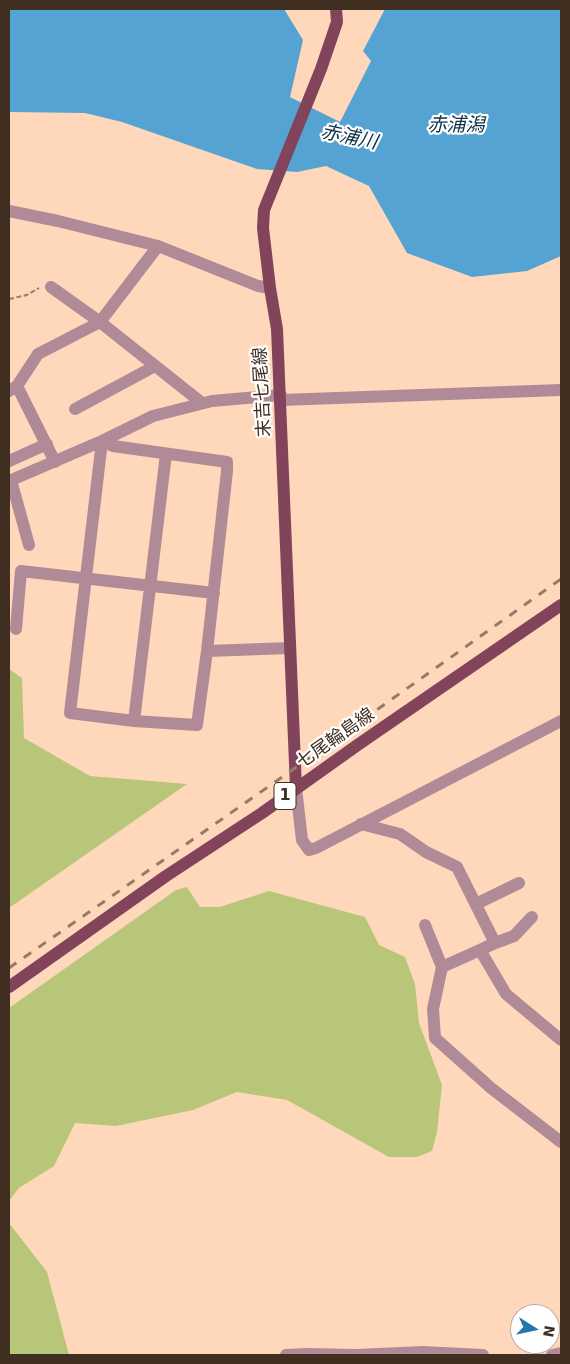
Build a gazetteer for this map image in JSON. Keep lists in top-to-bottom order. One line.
{"streets":{"main road":["末吉七尾線","七尾輪島線","1"]},"crossings":[["末吉七尾線","七尾輪島線"]],"water":["赤浦潟","赤浦川"],"north":"right"}
